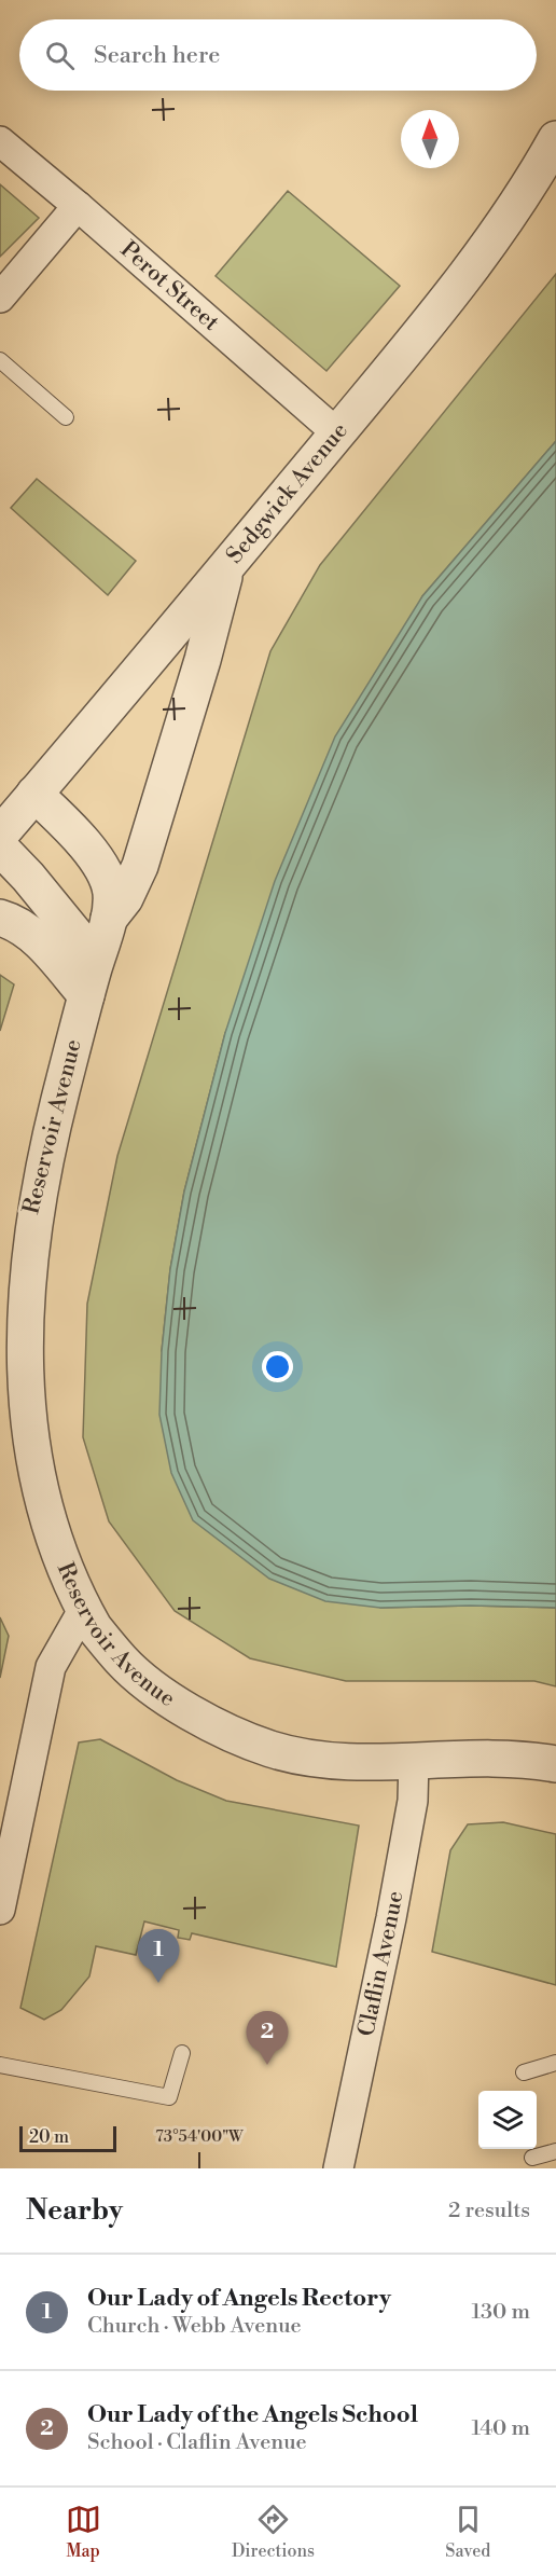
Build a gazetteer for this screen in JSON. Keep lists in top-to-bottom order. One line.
{"streets":{"street":["Perot Street","Sedgwick Avenue","Reservoir Avenue","Claflin Avenue"]},"crossings":[["Perot Street","Sedgwick Avenue"],["Sedgwick Avenue","Reservoir Avenue"],["Reservoir Avenue","Claflin Avenue"]],"scale_bar":"20 m","north":"top","page":{"search":"Search here","pins":["1","2"],"scale":"20 m","heading":["Nearby","2 results"],"list":[{"mark":"1","name":"Our Lady of Angels Rectory","note":"Church · Webb Avenue","value":"130 m"},{"mark":"2","name":"Our Lady of the Angels School","note":"School · Claflin Avenue","value":"140 m"}],"nav":["Map","Directions","Saved"]},"coordinates":["73°54'00\"W"]}
